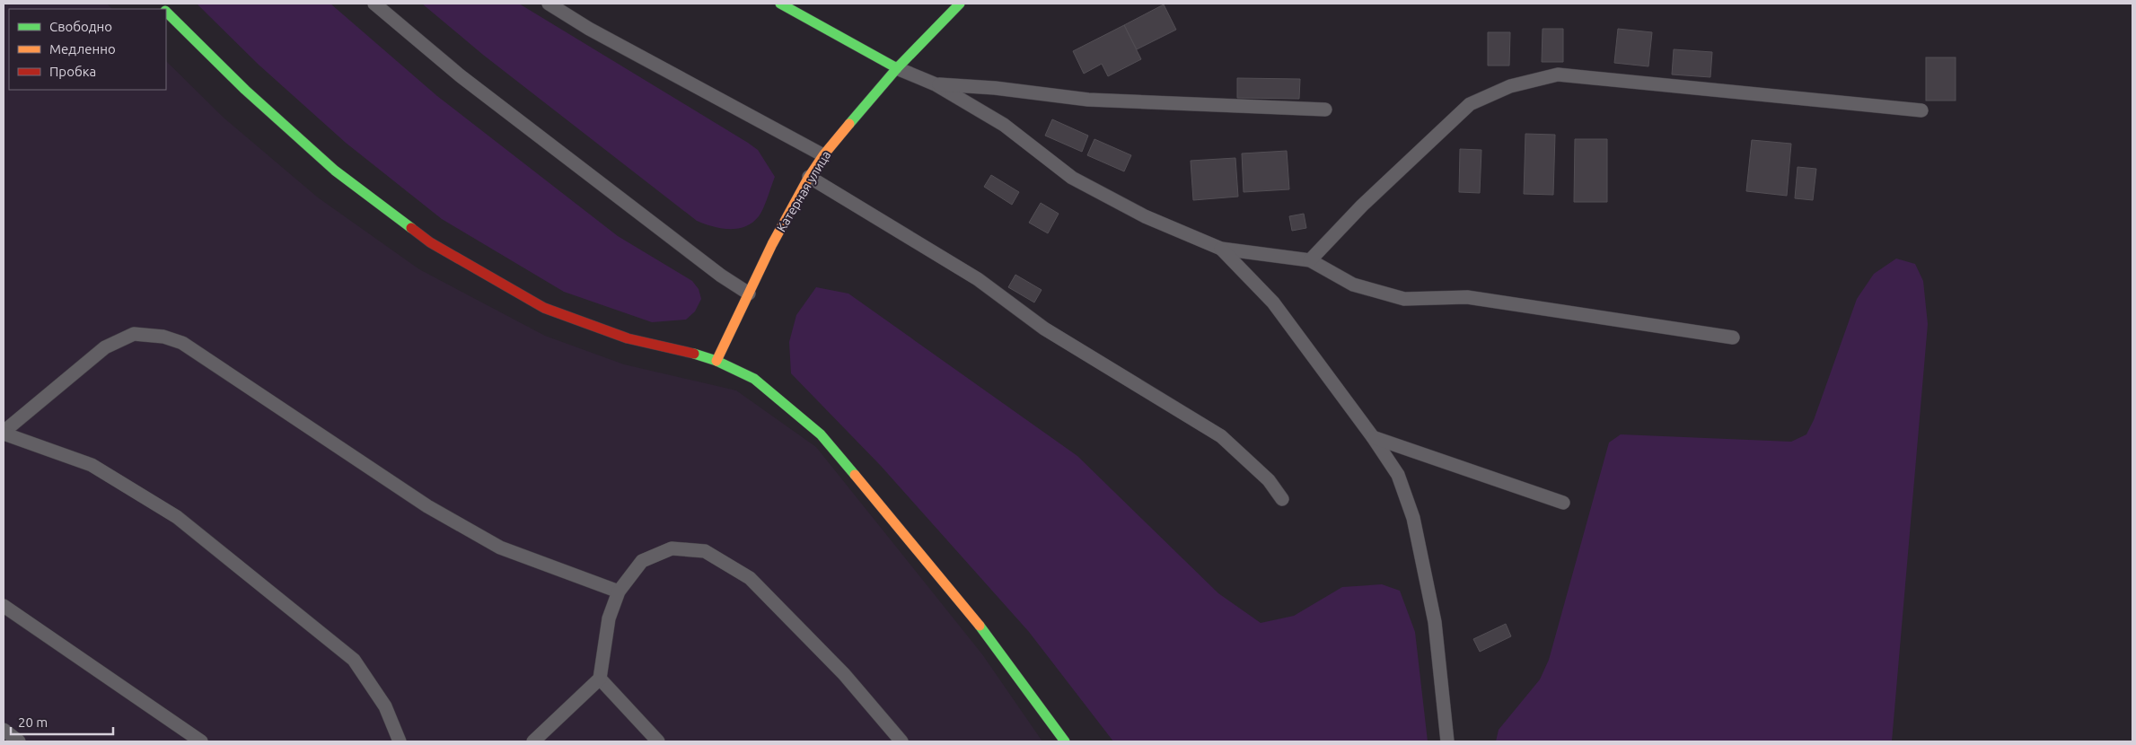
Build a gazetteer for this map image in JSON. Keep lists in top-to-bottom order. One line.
{"streets":{"main road":["Катерная улица"]},"legend":["Свободно","Медленно","Пробка"],"scale_bar":"20 m"}
